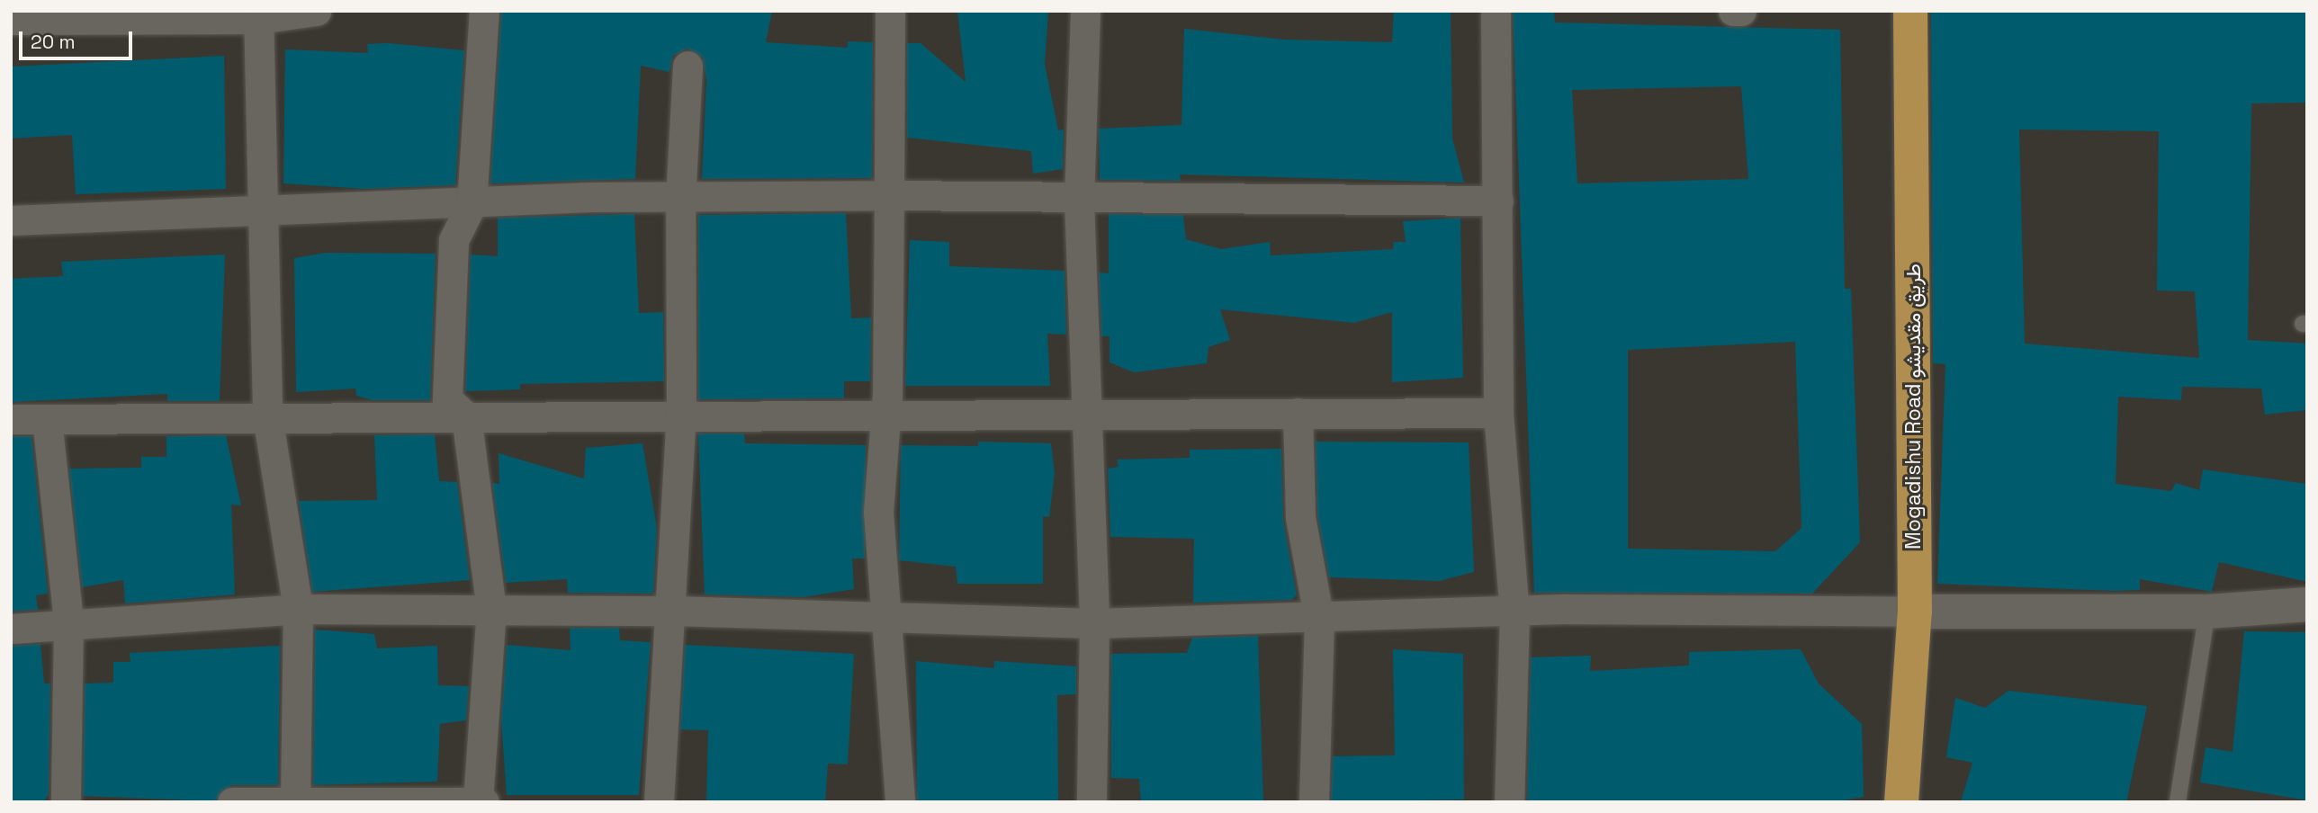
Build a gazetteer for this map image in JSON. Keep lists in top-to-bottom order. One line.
{"streets":{"highway":["Mogadishu Road طريق مقديشو"]},"scale_bar":"20 m"}
